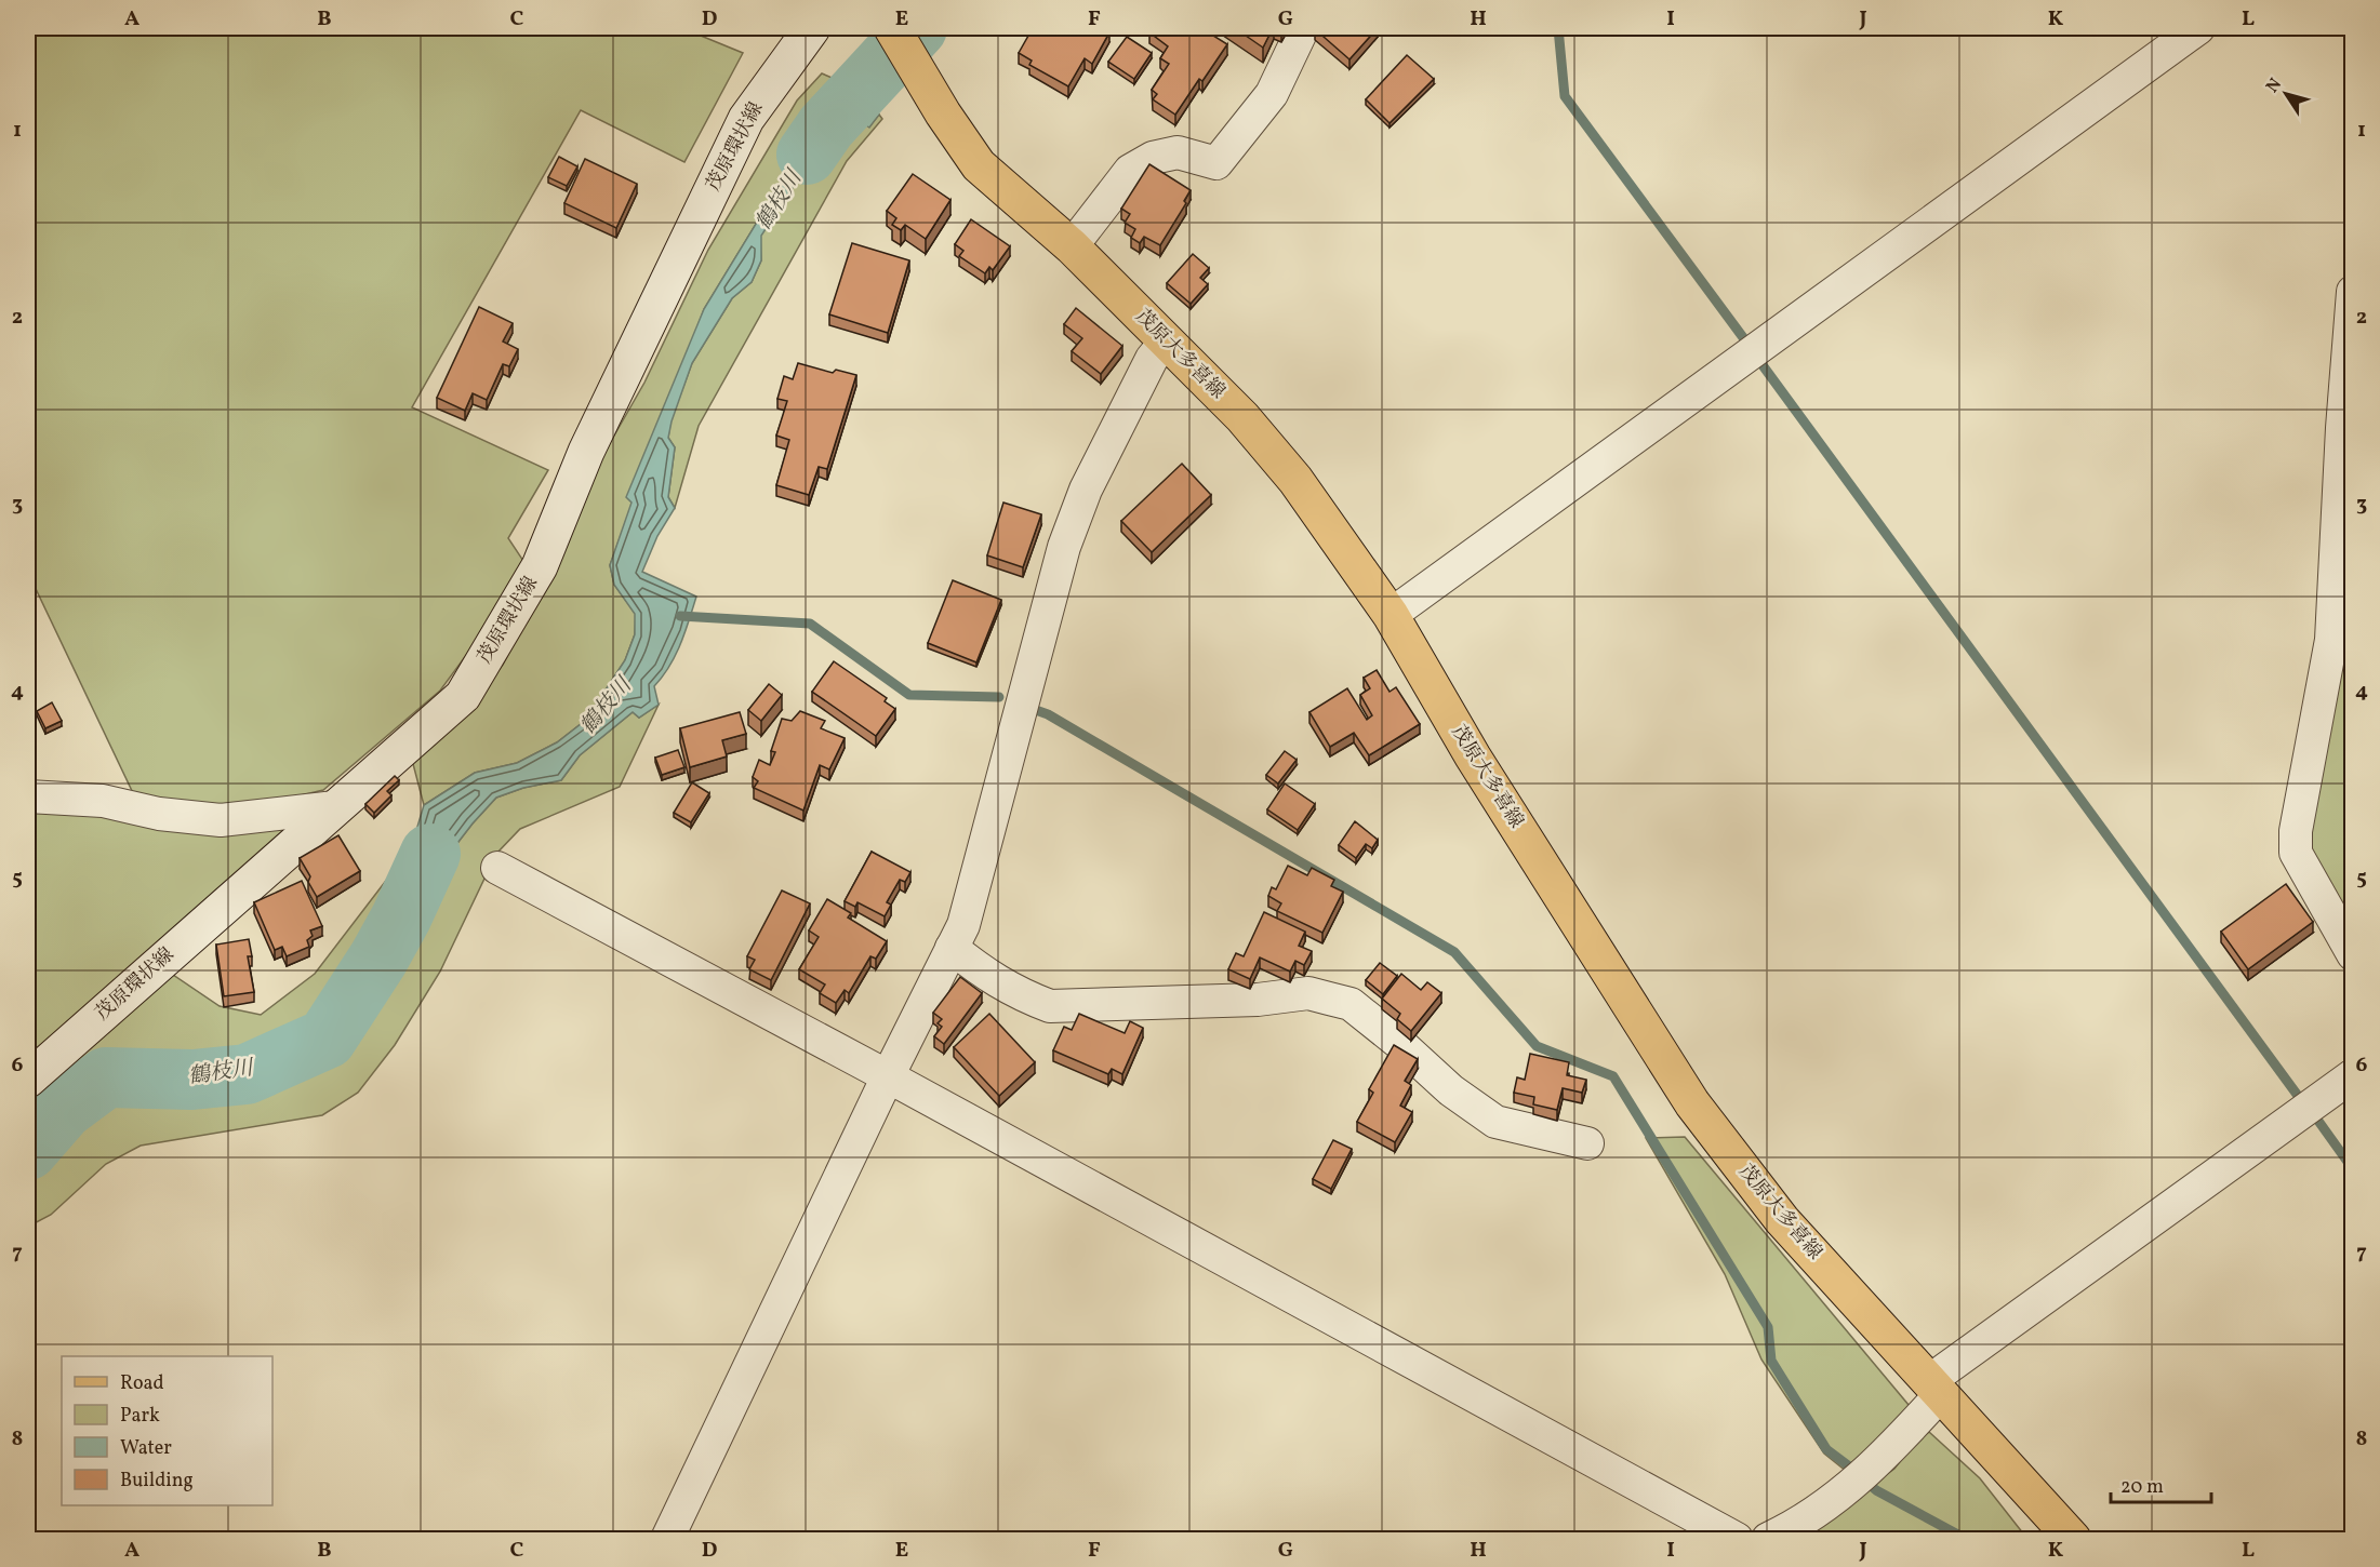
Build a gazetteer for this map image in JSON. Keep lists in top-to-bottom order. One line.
{"streets":{"main road":["茂原環状線","茂原大多喜線"]},"water":["鶴枝川"],"legend":["Road","Park","Water","Building"],"scale_bar":"20 m","north":"top left","grid":{"columns":["A","B","C","D","E","F","G","H","I","J","K","L"],"rows":["1","2","3","4","5","6","7","8"]}}
